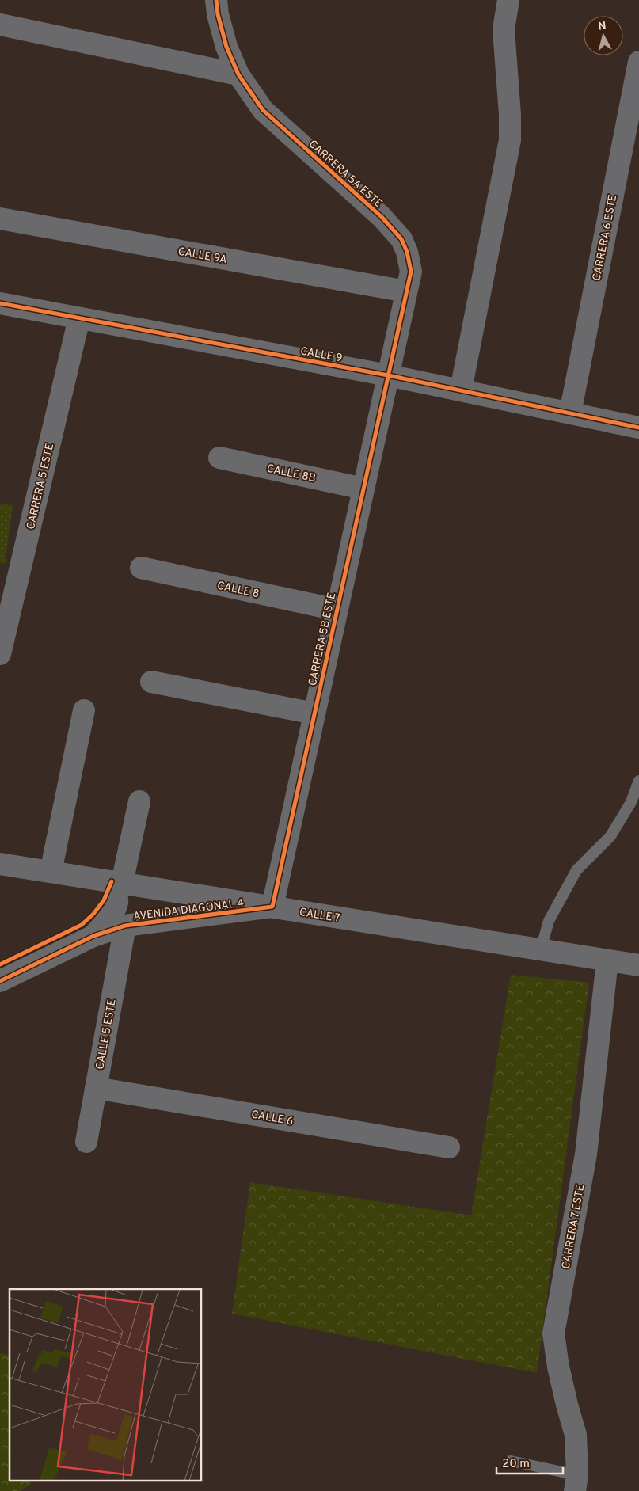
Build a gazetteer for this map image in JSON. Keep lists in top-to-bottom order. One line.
{"streets":{"street":["CARRERA 5A ESTE","CARRERA 6 ESTE","CALLE 9A","CALLE 9","CALLE 8B","CARRERA 5 ESTE","CALLE 8","CARRERA 5B ESTE","AVENIDA DIAGONAL 4","CALLE 7","CALLE 5 ESTE","CALLE 6","CARRERA 7 ESTE"]},"crossings":[["CARRERA 5A ESTE","CALLE 9A"],["CARRERA 5A ESTE","CALLE 9"],["CARRERA 5A ESTE","CARRERA 5B ESTE"],["CARRERA 6 ESTE","CALLE 9"],["CALLE 9","CARRERA 5 ESTE"],["CALLE 9","CARRERA 5B ESTE"],["CALLE 8B","CARRERA 5B ESTE"],["CALLE 8","CARRERA 5B ESTE"],["CARRERA 5B ESTE","AVENIDA DIAGONAL 4"],["CARRERA 5B ESTE","CALLE 7"],["AVENIDA DIAGONAL 4","CALLE 7"],["AVENIDA DIAGONAL 4","CALLE 5 ESTE"],["CALLE 7","CARRERA 7 ESTE"],["CALLE 5 ESTE","CALLE 6"]],"scale_bar":"20 m","north":"top"}
